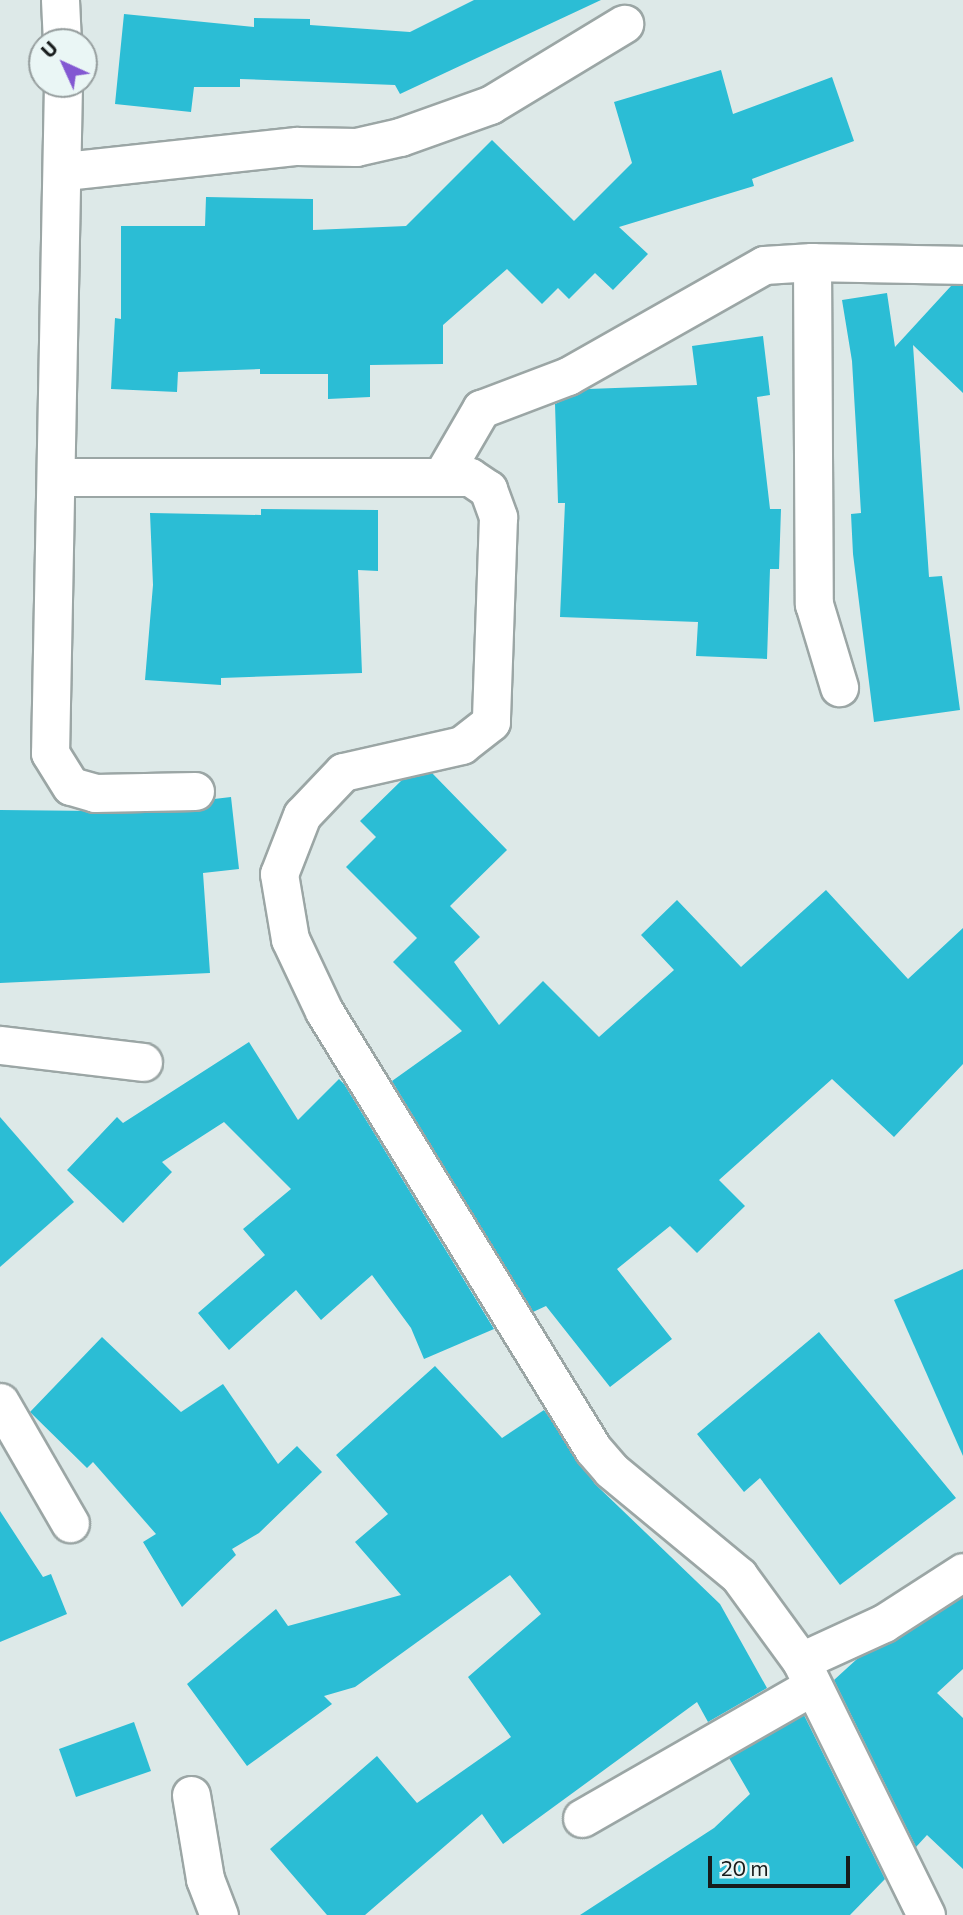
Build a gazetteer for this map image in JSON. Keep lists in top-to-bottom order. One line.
{"scale_bar":"20 m","north":"top left"}
